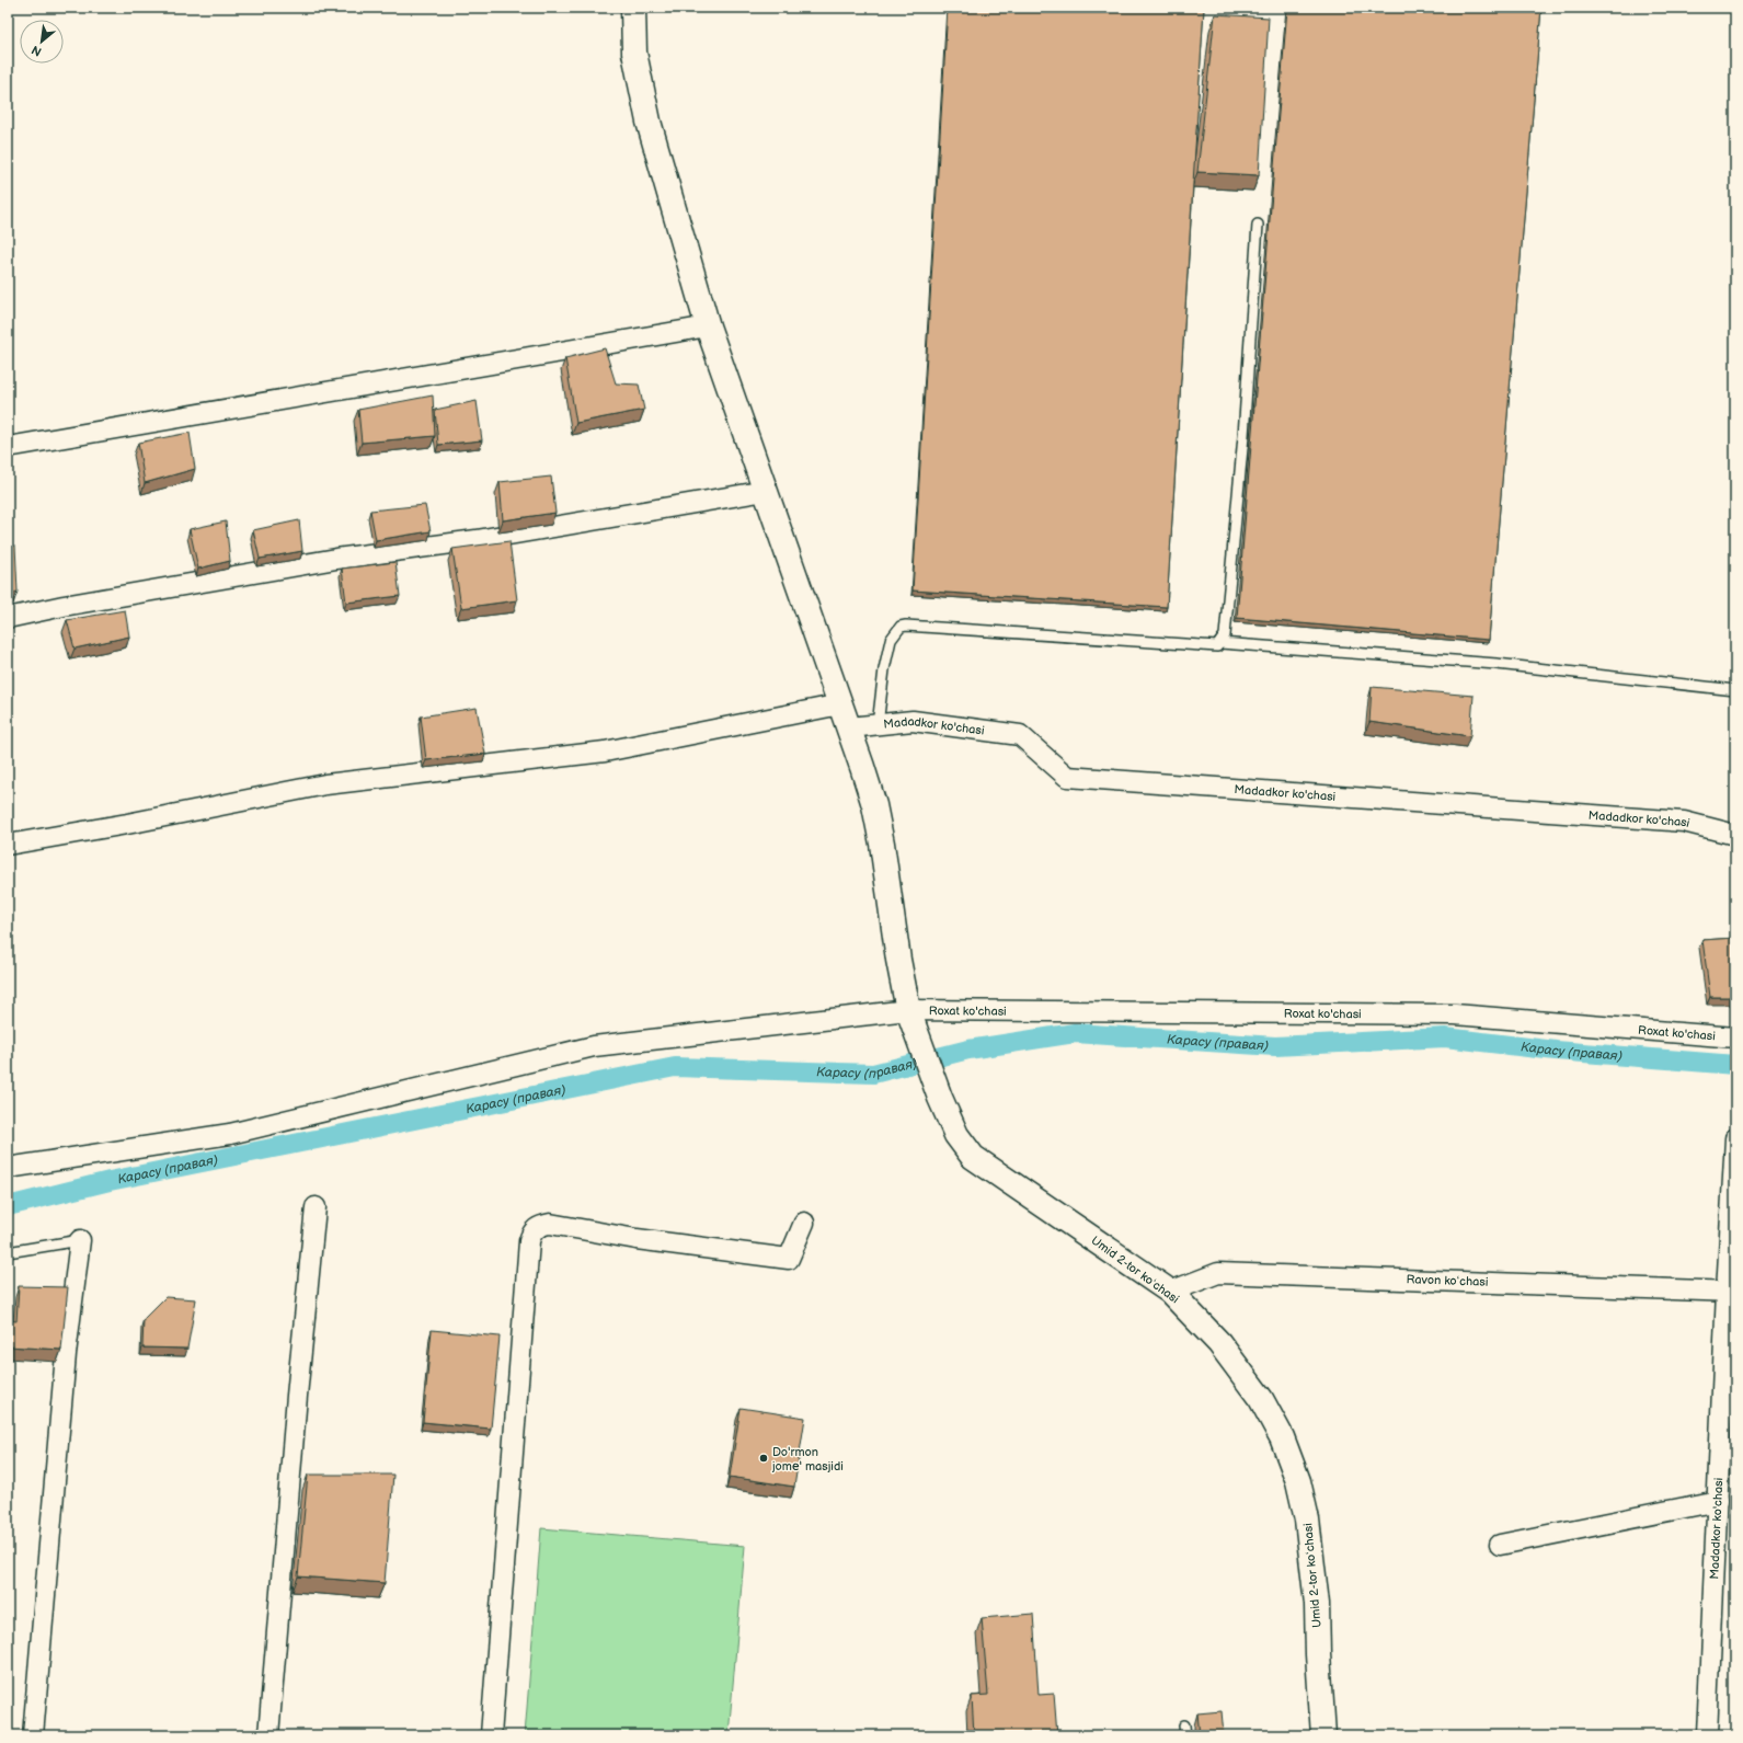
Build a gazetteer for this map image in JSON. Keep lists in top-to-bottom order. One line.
{"streets":{"main road":["Umid 2-tor koʻchasi"],"street":["Madadkor ko'chasi","Roxat ko'chasi","Ravon koʻchasi"]},"crossings":[["Madadkor ko'chasi","Umid 2-tor koʻchasi"],["Madadkor ko'chasi","Ravon koʻchasi"],["Roxat ko'chasi","Umid 2-tor koʻchasi"],["Umid 2-tor koʻchasi","Ravon koʻchasi"]],"water":["Карасу (правая)"],"places":["Do'rmon jome' masjidi"],"north":"bottom left"}
